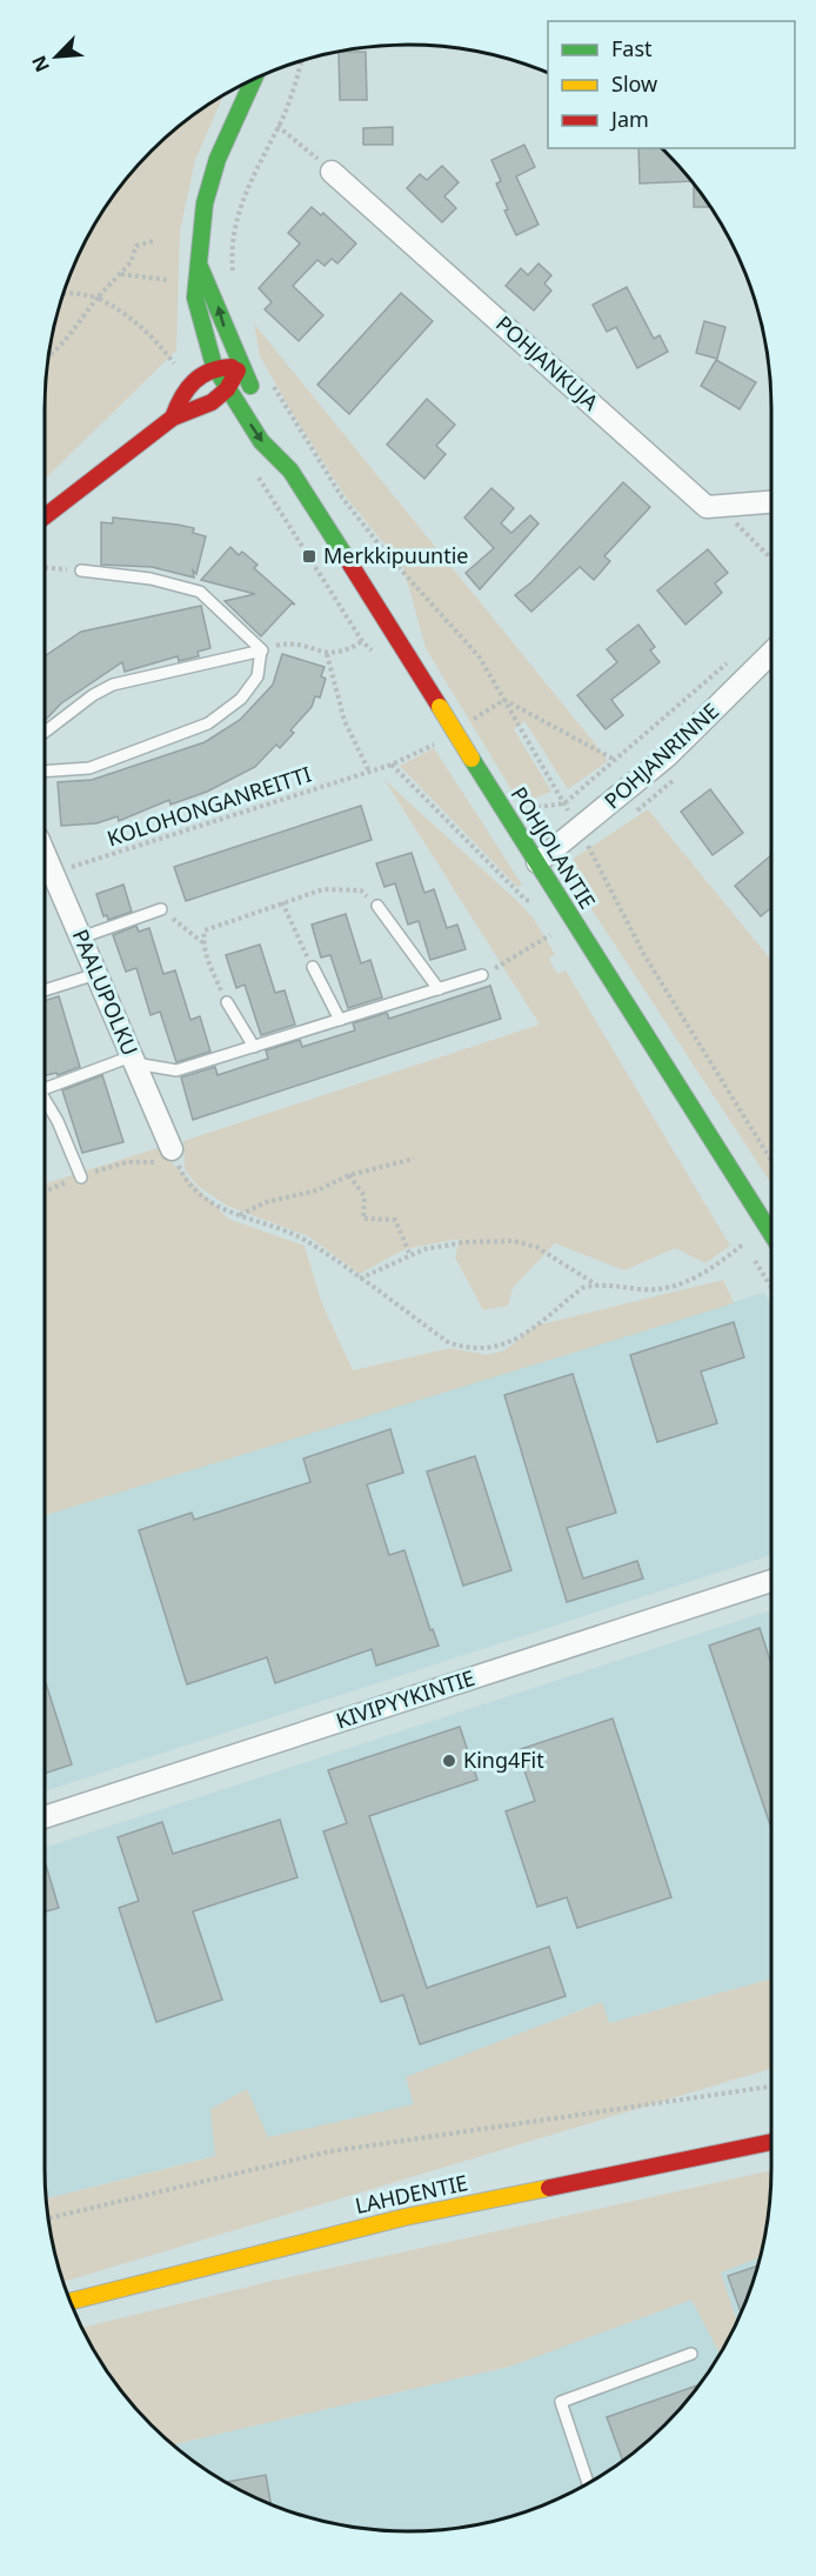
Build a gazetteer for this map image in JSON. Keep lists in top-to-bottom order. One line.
{"streets":{"street":["POHJANKUJA","POHJANRINNE","POHJOLANTIE","PAALUPOLKU","KIVIPYYKINTIE","LAHDENTIE"],"path":["KOLOHONGANREITTI"]},"crossings":[["POHJANRINNE","POHJOLANTIE"],["KOLOHONGANREITTI","PAALUPOLKU"]],"places":{"transit":["Merkkipuuntie"],"other":["King4Fit"]},"legend":["Fast","Slow","Jam"],"north":"bottom left"}
